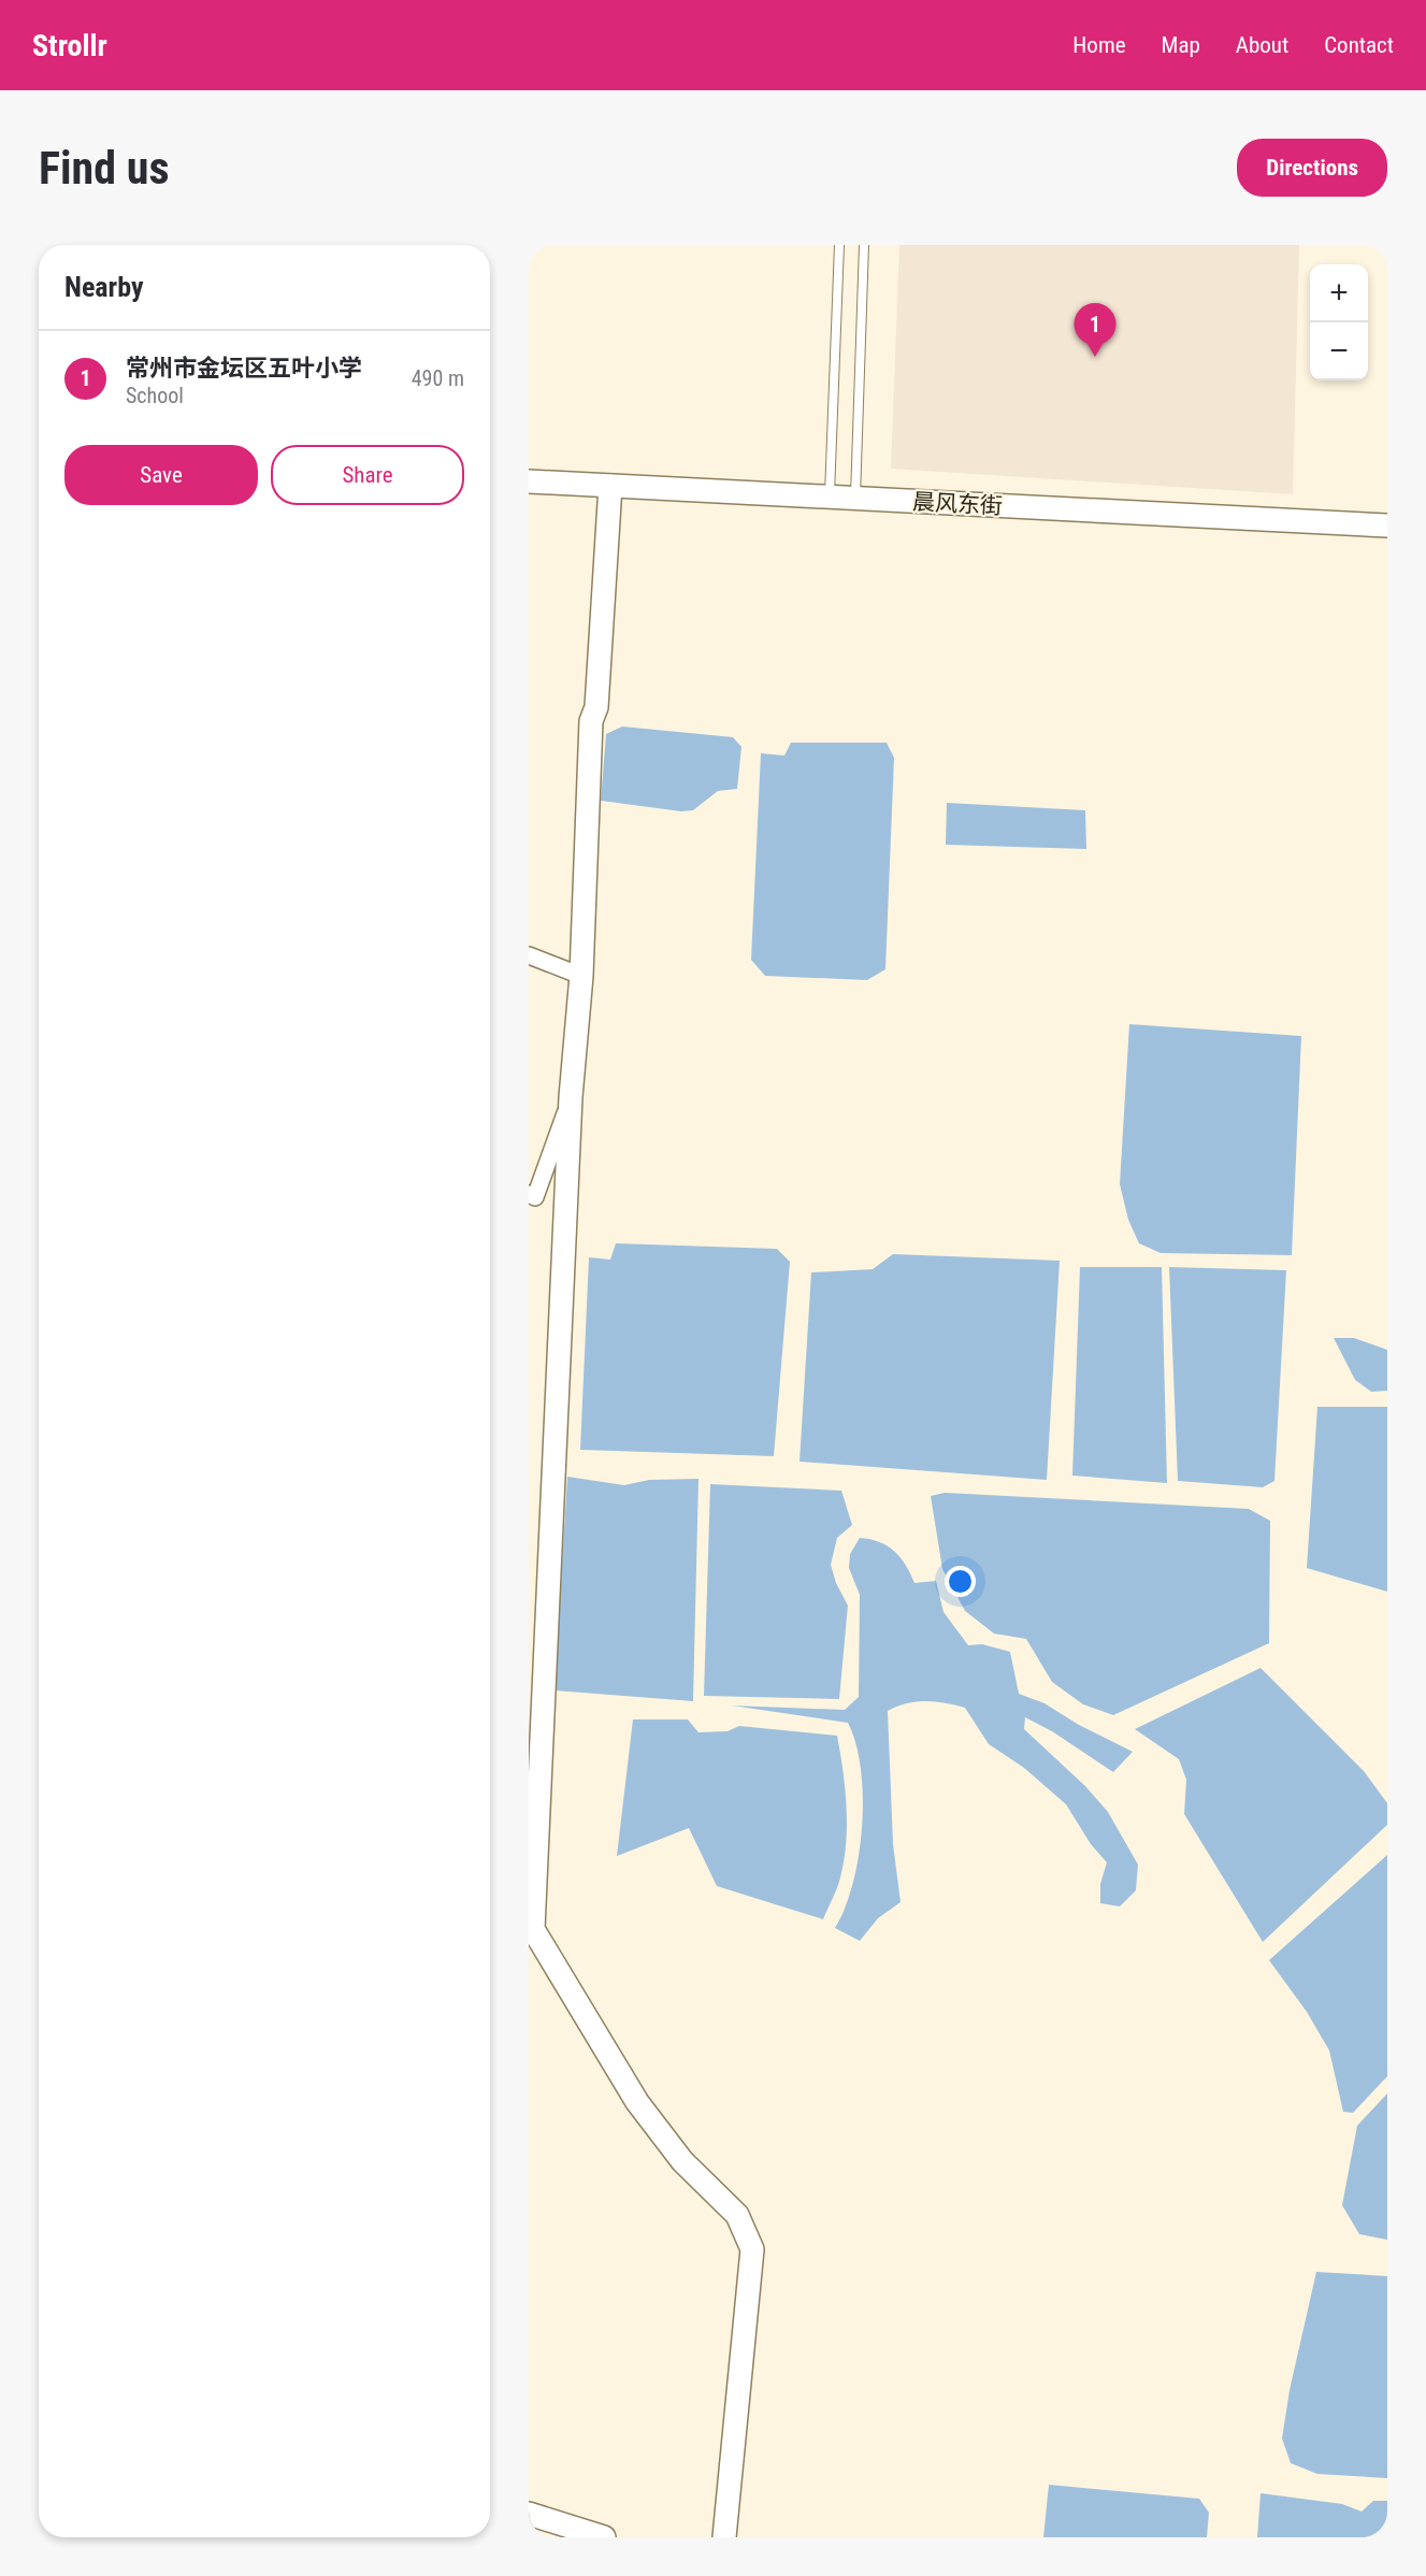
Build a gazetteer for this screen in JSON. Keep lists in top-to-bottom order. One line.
{"streets":{"street":["晨风东街"]},"page":{"header":"Strollr","nav":["Home","Map","About","Contact"],"buttons":["Directions",["Save","Share"]],"title":"Find us","heading":"Nearby","map_buttons":["+","−"],"pins":"1","list":[{"mark":"1","name":"常州市金坛区五叶小学","note":"School","value":"490 m"}]}}
